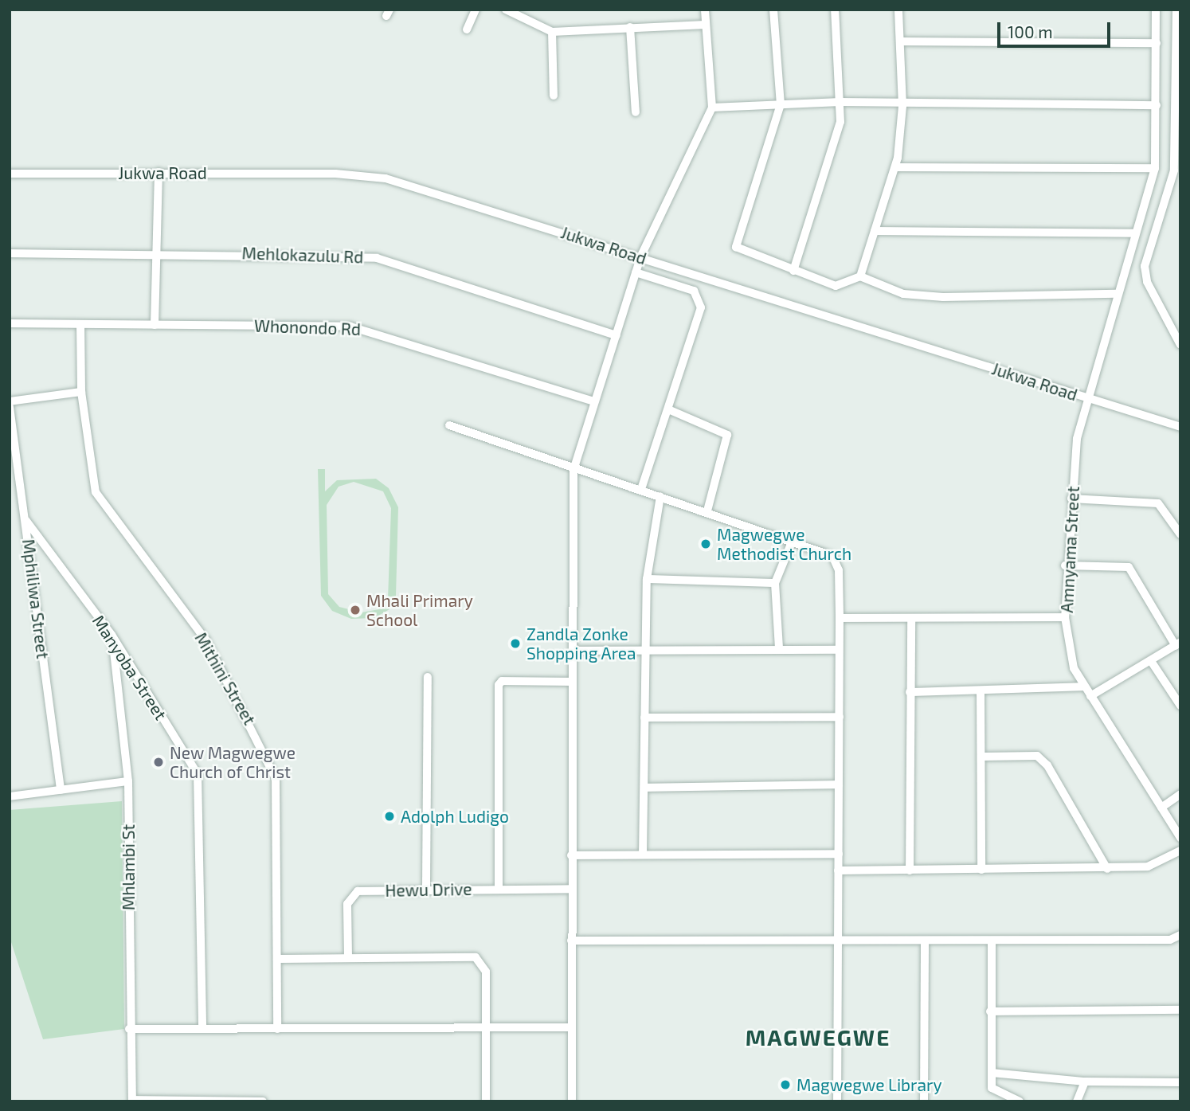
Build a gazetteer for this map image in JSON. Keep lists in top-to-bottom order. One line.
{"streets":{"street":["Jukwa Road","Mehlokazulu Rd","Whonondo Rd","Amnyama Street","Mphiliwa Street","Manyoba Street","Mithini Street","Mhlambi St","Hewu Drive"]},"crossings":[["Jukwa Road","Amnyama Street"],["Whonondo Rd","Mithini Street"],["Mphiliwa Street","Manyoba Street"],["Manyoba Street","Mhlambi St"]],"districts":["MAGWEGWE"],"places":["Magwegwe Methodist Church","Mhali Primary School","Zandla Zonke Shopping Area","New Magwegwe Church of Christ","Adolph Ludigo","Magwegwe Library"],"scale_bar":"100 m"}
